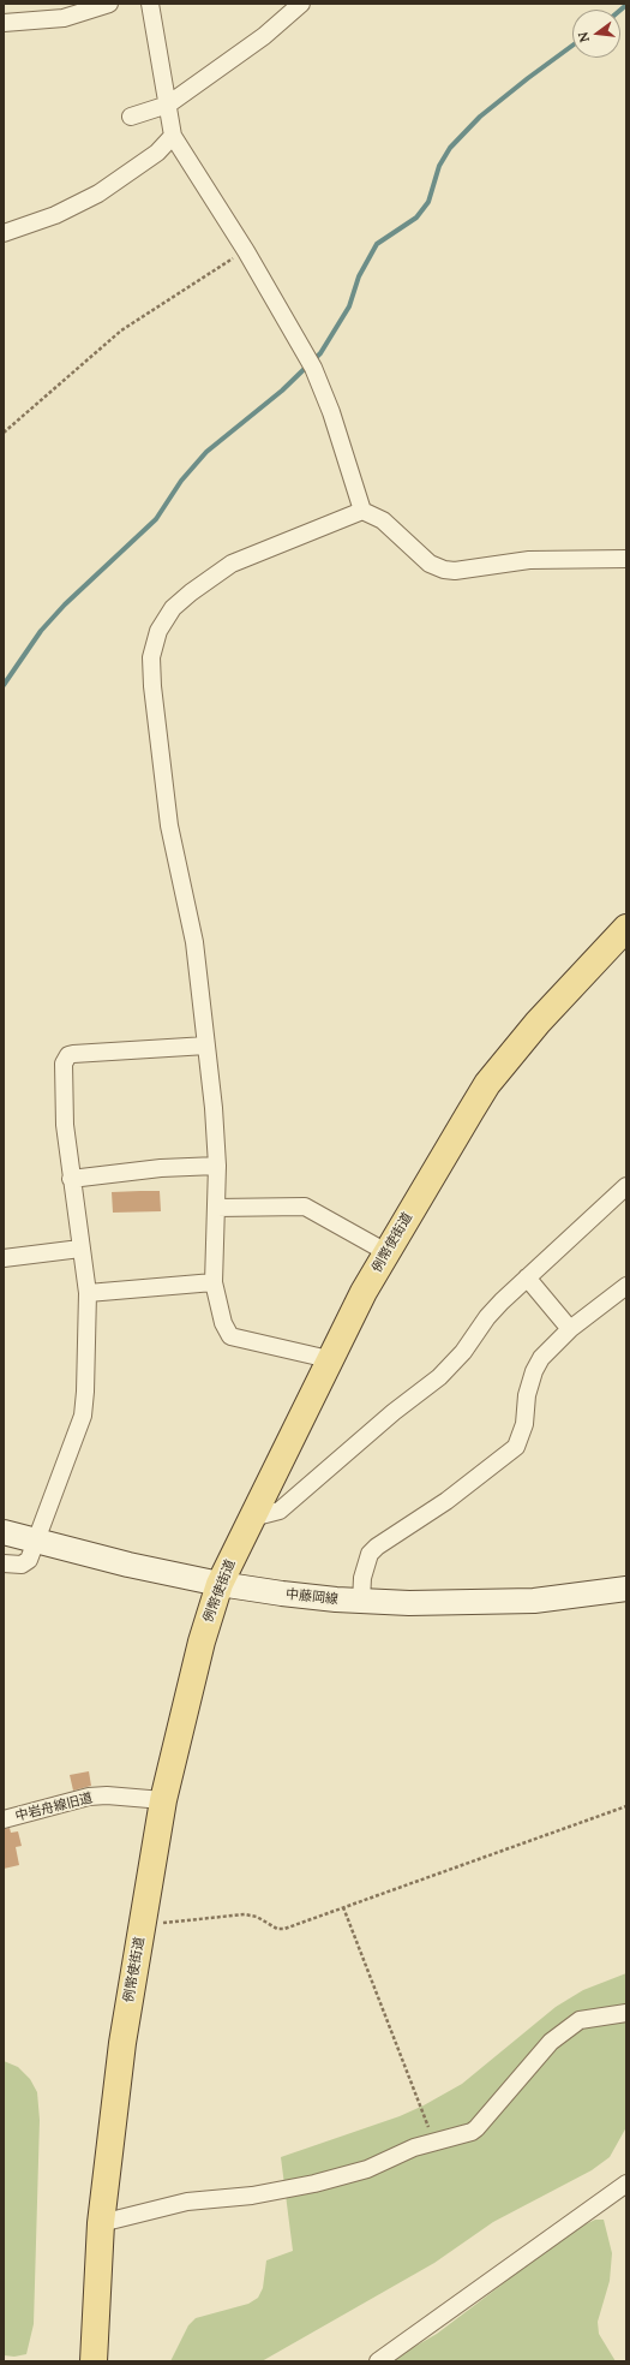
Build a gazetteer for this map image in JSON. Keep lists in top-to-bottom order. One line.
{"streets":{"main road":["例幣使街道","中藤岡線"],"street":["中岩舟線旧道"]},"crossings":[["例幣使街道","中藤岡線"],["例幣使街道","中岩舟線旧道"]],"north":"left"}
